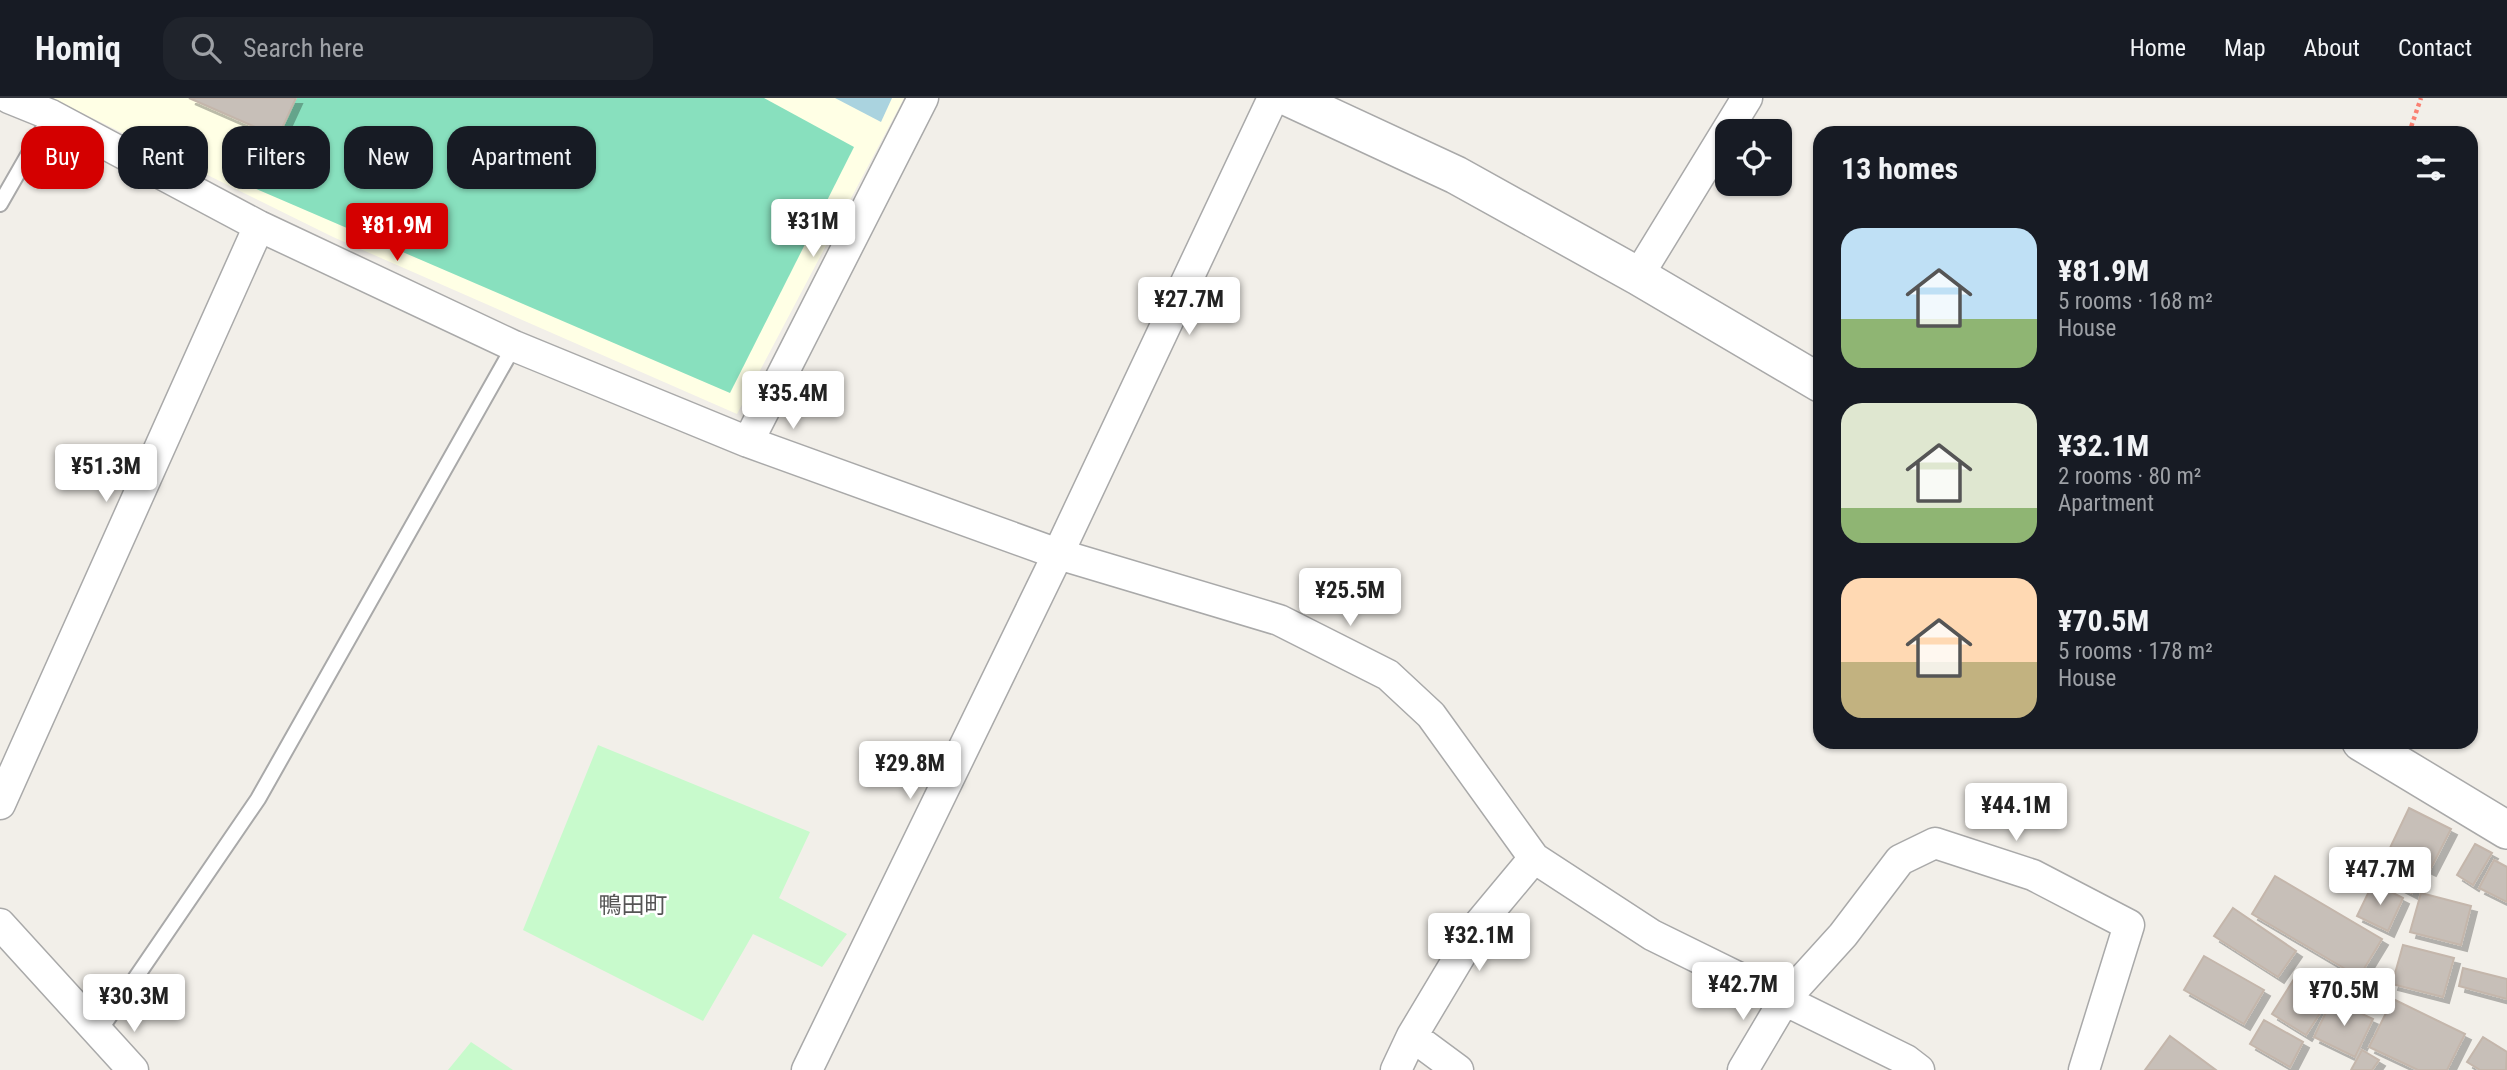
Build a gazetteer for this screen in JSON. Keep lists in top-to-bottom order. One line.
{"districts":["鴨田町"],"page":{"header":"Homiq","search":"Search here","nav":["Home","Map","About","Contact"],"chip":["Buy","Rent","Filters","New","Apartment"],"heading":"13 homes","price":["¥31M","¥81.9M","¥27.7M","¥35.4M","¥51.3M","¥25.5M","¥29.8M","¥44.1M","¥47.7M","¥32.1M","¥42.7M","¥70.5M","¥30.3M"],"list":[{"name":"¥81.9M","note":"5 rooms · 168 m² · House"},{"name":"¥32.1M","note":"2 rooms · 80 m² · Apartment"},{"name":"¥70.5M","note":"5 rooms · 178 m² · House"}]}}
